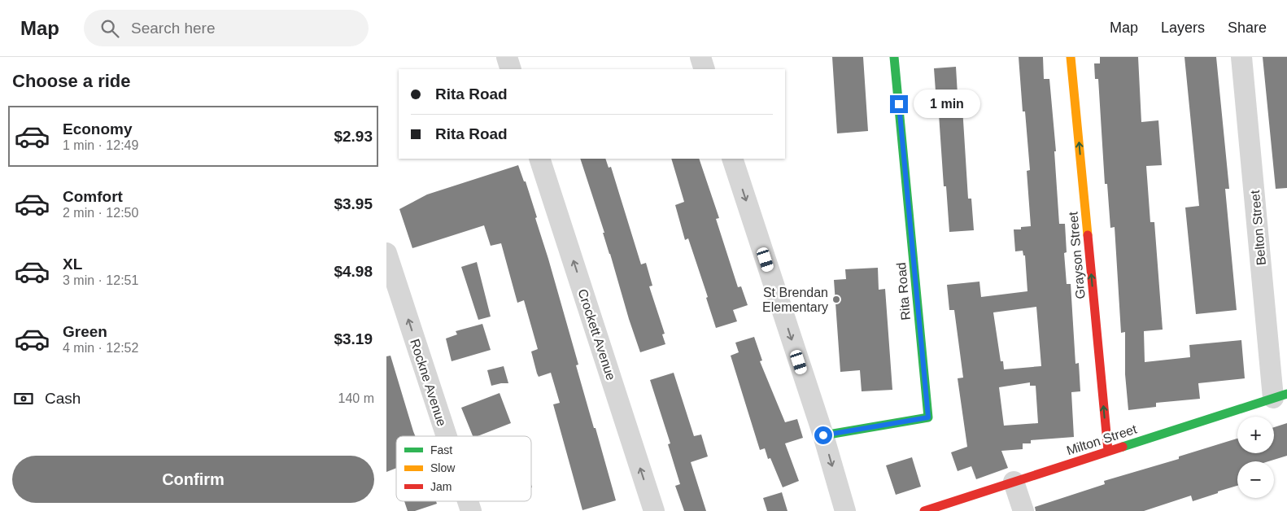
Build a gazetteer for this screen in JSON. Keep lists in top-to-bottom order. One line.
{"streets":{"street":["Belton Street","Grayson Street","Rita Road","Crockett Avenue","Rockne Avenue","Milton Street"]},"crossings":[["Belton Street","Milton Street"],["Grayson Street","Milton Street"]],"one_way":["Grayson Street","Rockne Avenue"],"places":["St Brendan Elementary"],"legend":["Fast","Slow","Jam"],"page":{"header":"Map","search":"Search here","nav":["Map","Layers","Share"],"heading":"Choose a ride","banner":["Rita Road","Rita Road"],"bubble":"1 min","list":[{"name":"Economy","note":"1 min · 12:49","value":"$2.93"},{"name":"Comfort","note":"2 min · 12:50","value":"$3.95"},{"name":"XL","note":"3 min · 12:51","value":"$4.98"},{"name":"Green","note":"4 min · 12:52","value":"$3.19"}],"pay":["Cash","140 m"],"map_buttons":["+","−"],"buttons":"Confirm"}}
